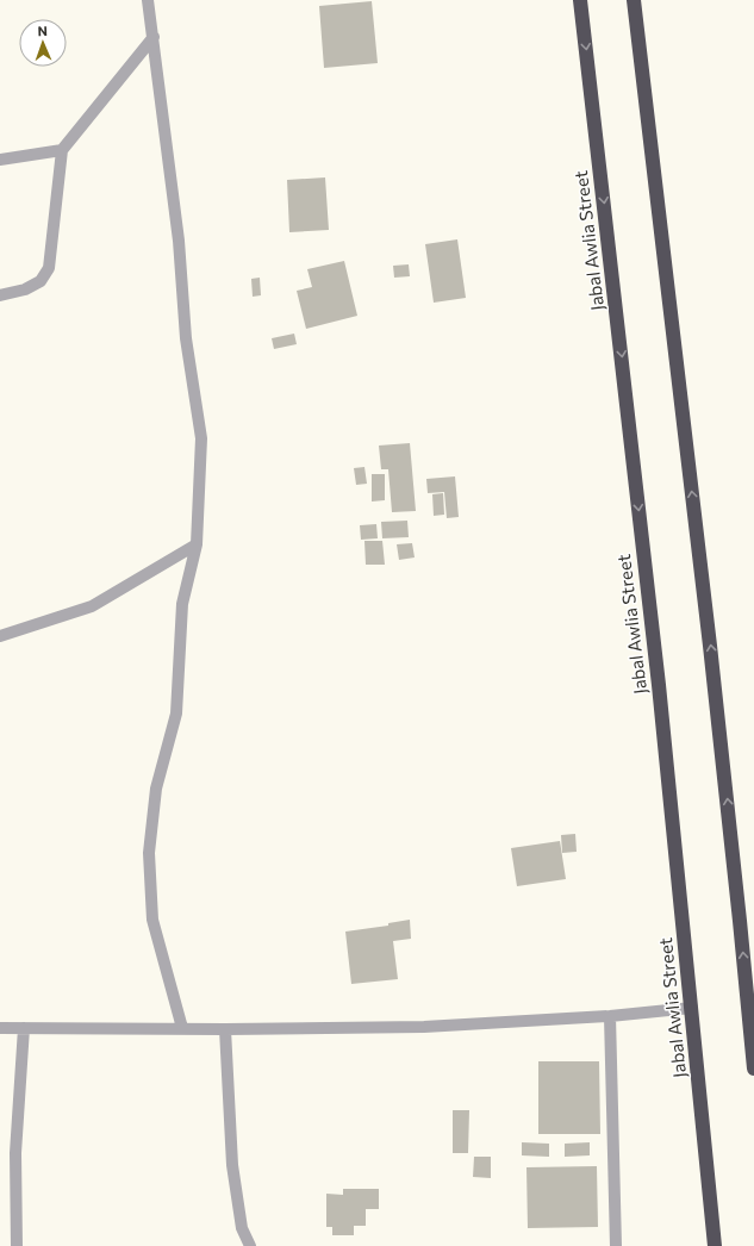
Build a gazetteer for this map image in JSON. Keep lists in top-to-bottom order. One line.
{"streets":{"highway":["Jabal Awlia Street"]},"north":"top"}
